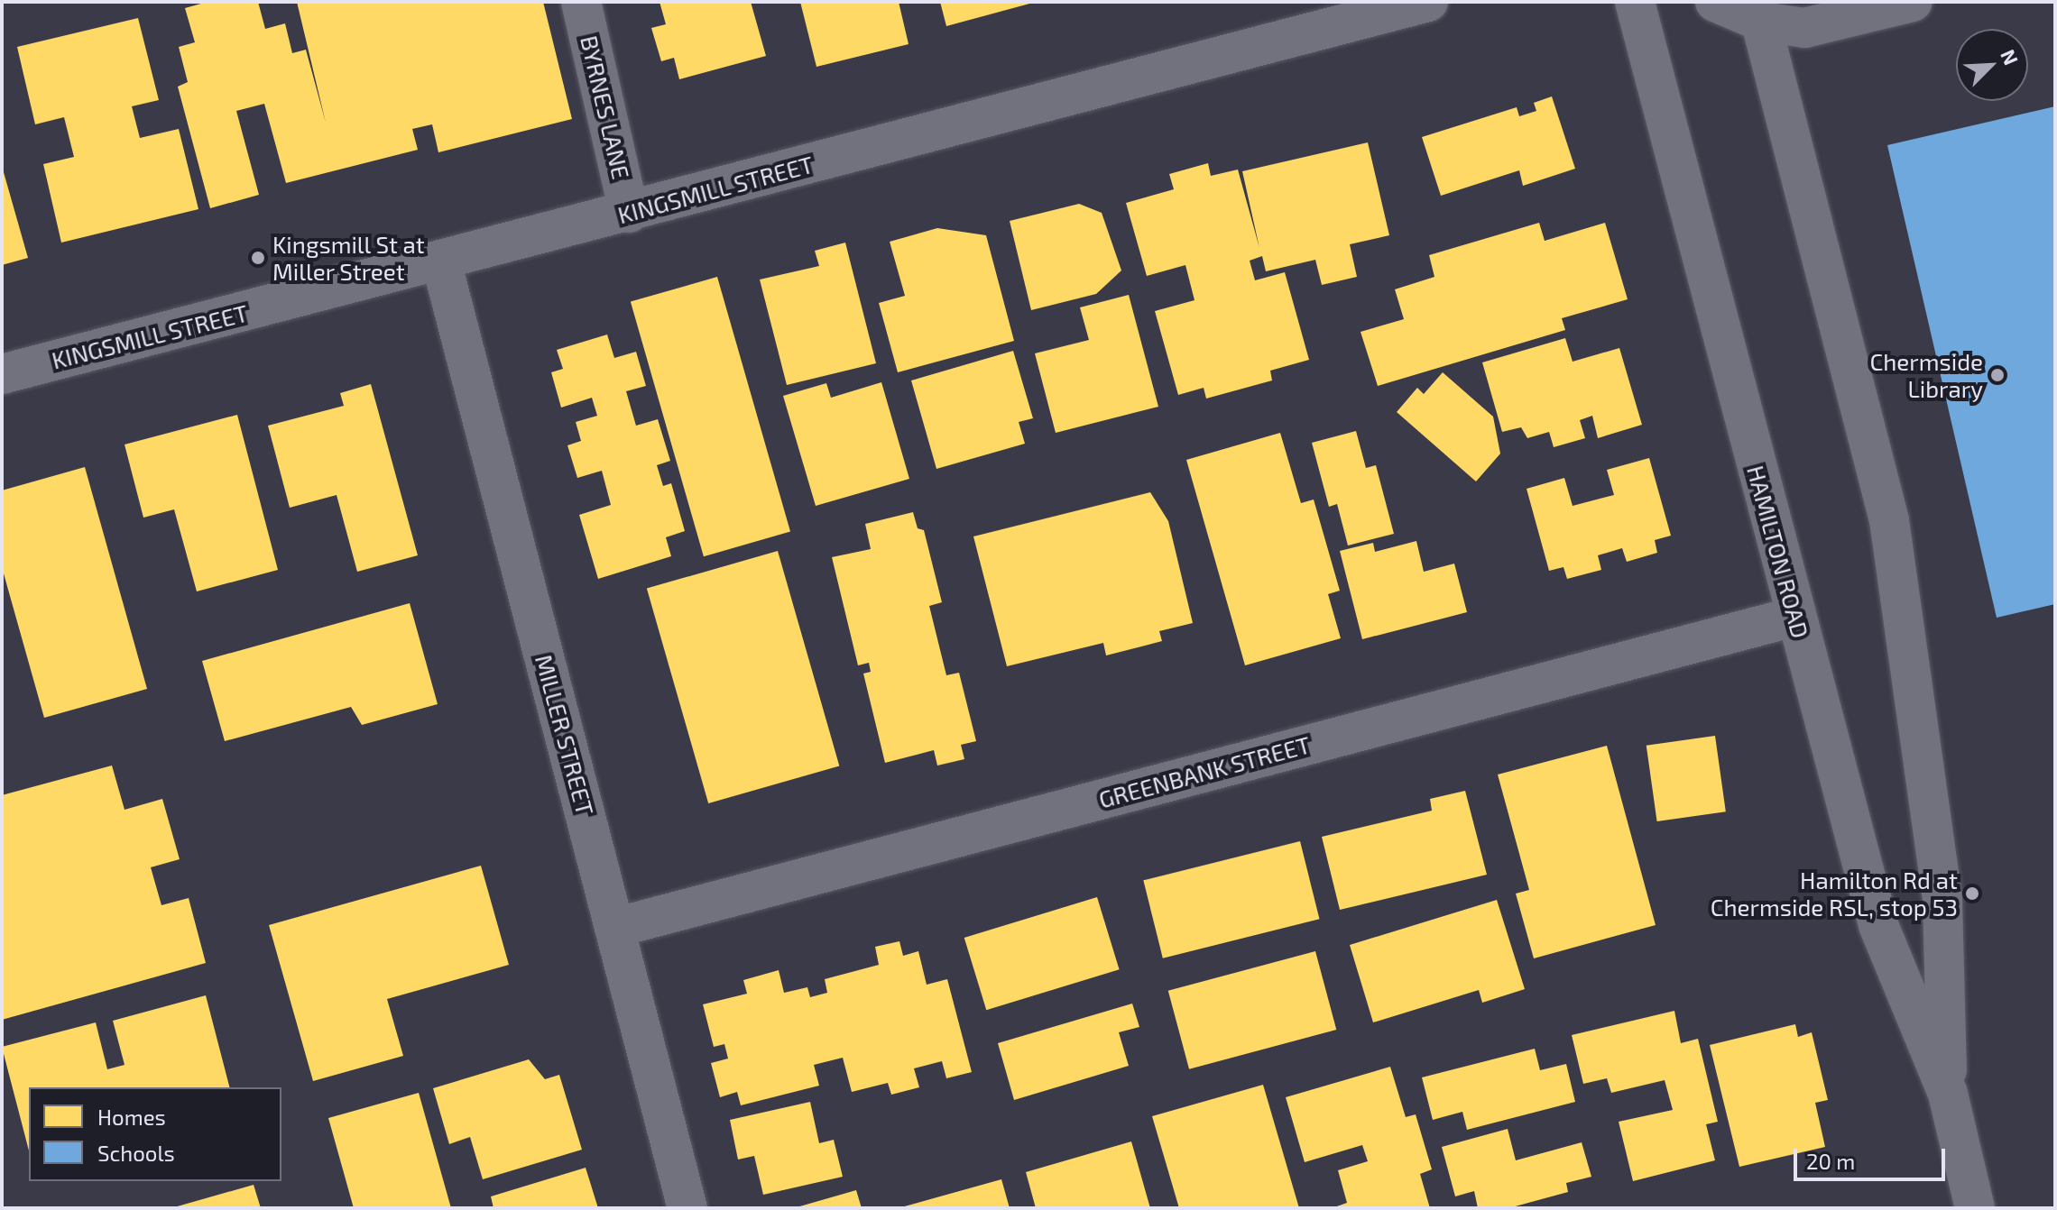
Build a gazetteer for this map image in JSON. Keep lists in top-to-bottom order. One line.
{"streets":{"street":["BYRNES LANE","KINGSMILL STREET","HAMILTON ROAD","MILLER STREET","GREENBANK STREET"]},"crossings":[["BYRNES LANE","KINGSMILL STREET"],["KINGSMILL STREET","MILLER STREET"],["HAMILTON ROAD","GREENBANK STREET"],["MILLER STREET","GREENBANK STREET"]],"places":["Kingsmill St at Miller Street","Chermside Library","Hamilton Rd at Chermside RSL, stop 53"],"legend":["Homes","Schools"],"scale_bar":"20 m","north":"top right"}
